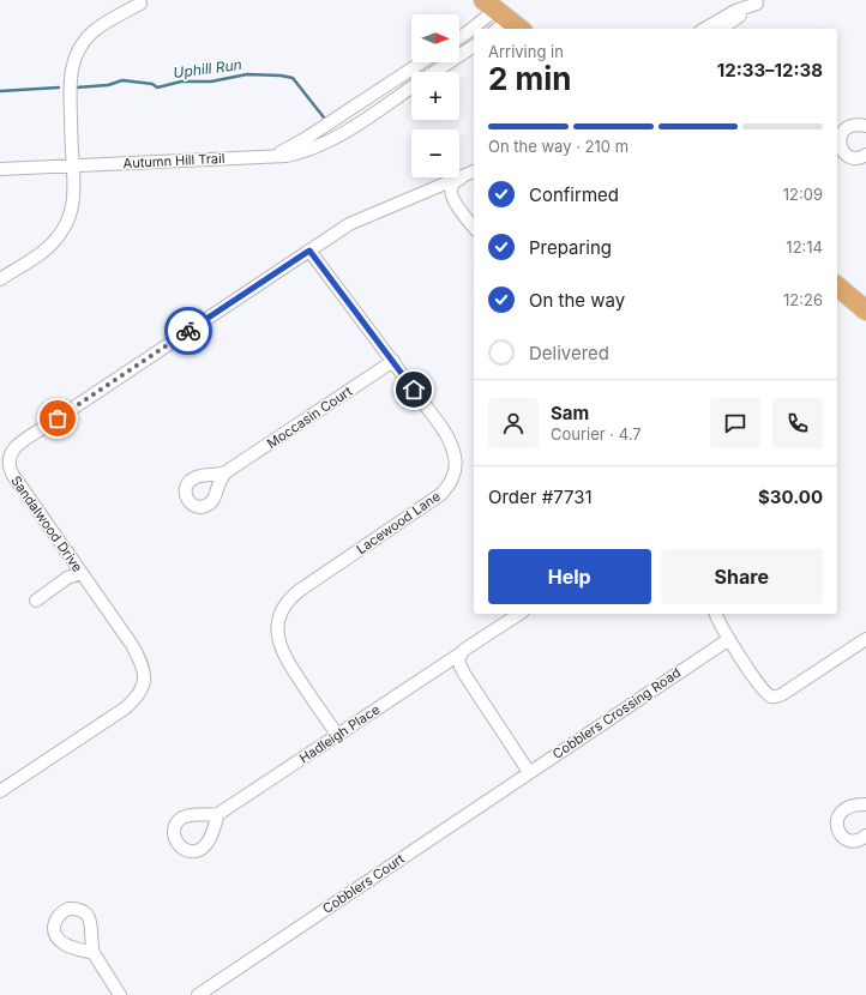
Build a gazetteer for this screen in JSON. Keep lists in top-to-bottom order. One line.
{"streets":{"street":["Autumn Hill Trail","Moccasin Court","Lacewood Lane","Sandalwood Drive","Cobblers Crossing Road","Hadleigh Place","Cobblers Court"]},"crossings":[["Moccasin Court","Lacewood Lane"],["Lacewood Lane","Sandalwood Drive"],["Lacewood Lane","Hadleigh Place"],["Cobblers Crossing Road","Cobblers Court"]],"water":["Uphill Run"],"north":"right","page":{"map_buttons":["+","−"],"heading":["2 min","Arriving in","12:33–12:38"],"panel":["Sam","Courier · 4.7","Order #7731","$30.00"],"bar":"On the way · 210 m","list":[["Confirmed","12:09"],["Preparing","12:14"],["On the way","12:26"],"Delivered"],"buttons":["Help","Share"]}}
